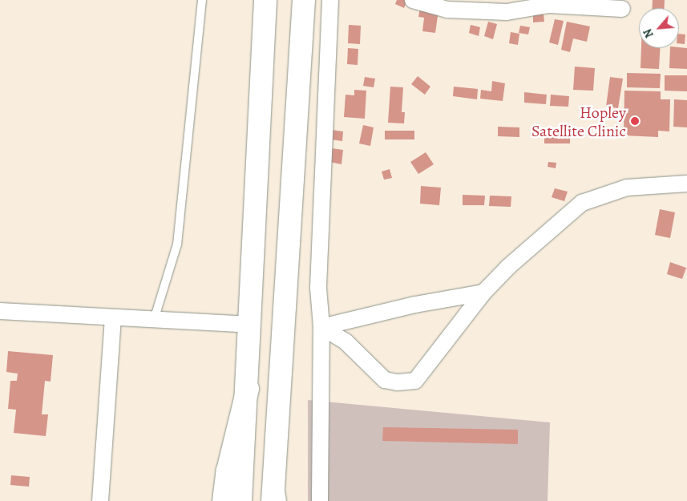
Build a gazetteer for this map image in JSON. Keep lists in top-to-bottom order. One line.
{"places":["Hopley Satellite Clinic"],"north":"bottom left"}
